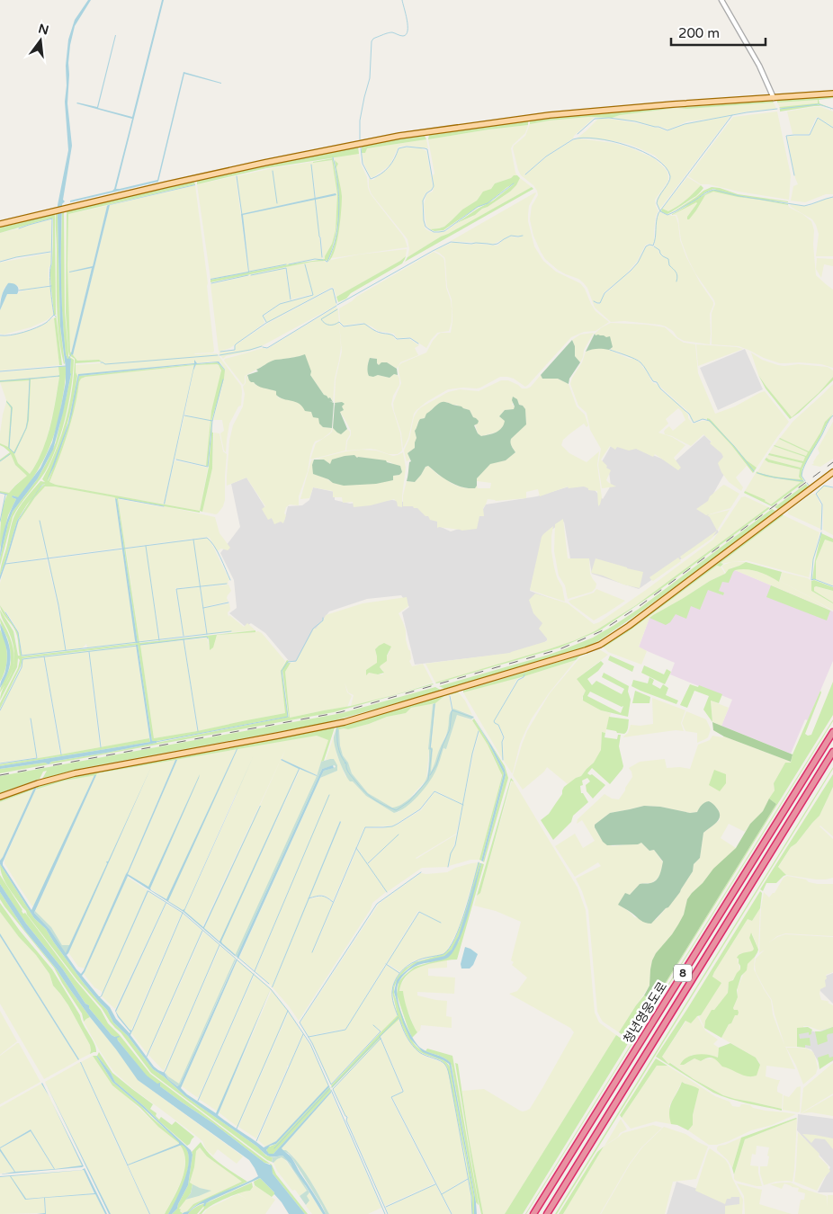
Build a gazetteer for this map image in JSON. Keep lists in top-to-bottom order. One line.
{"streets":{"highway":["8","청년영웅도로"]},"scale_bar":"200 m","north":"top"}
